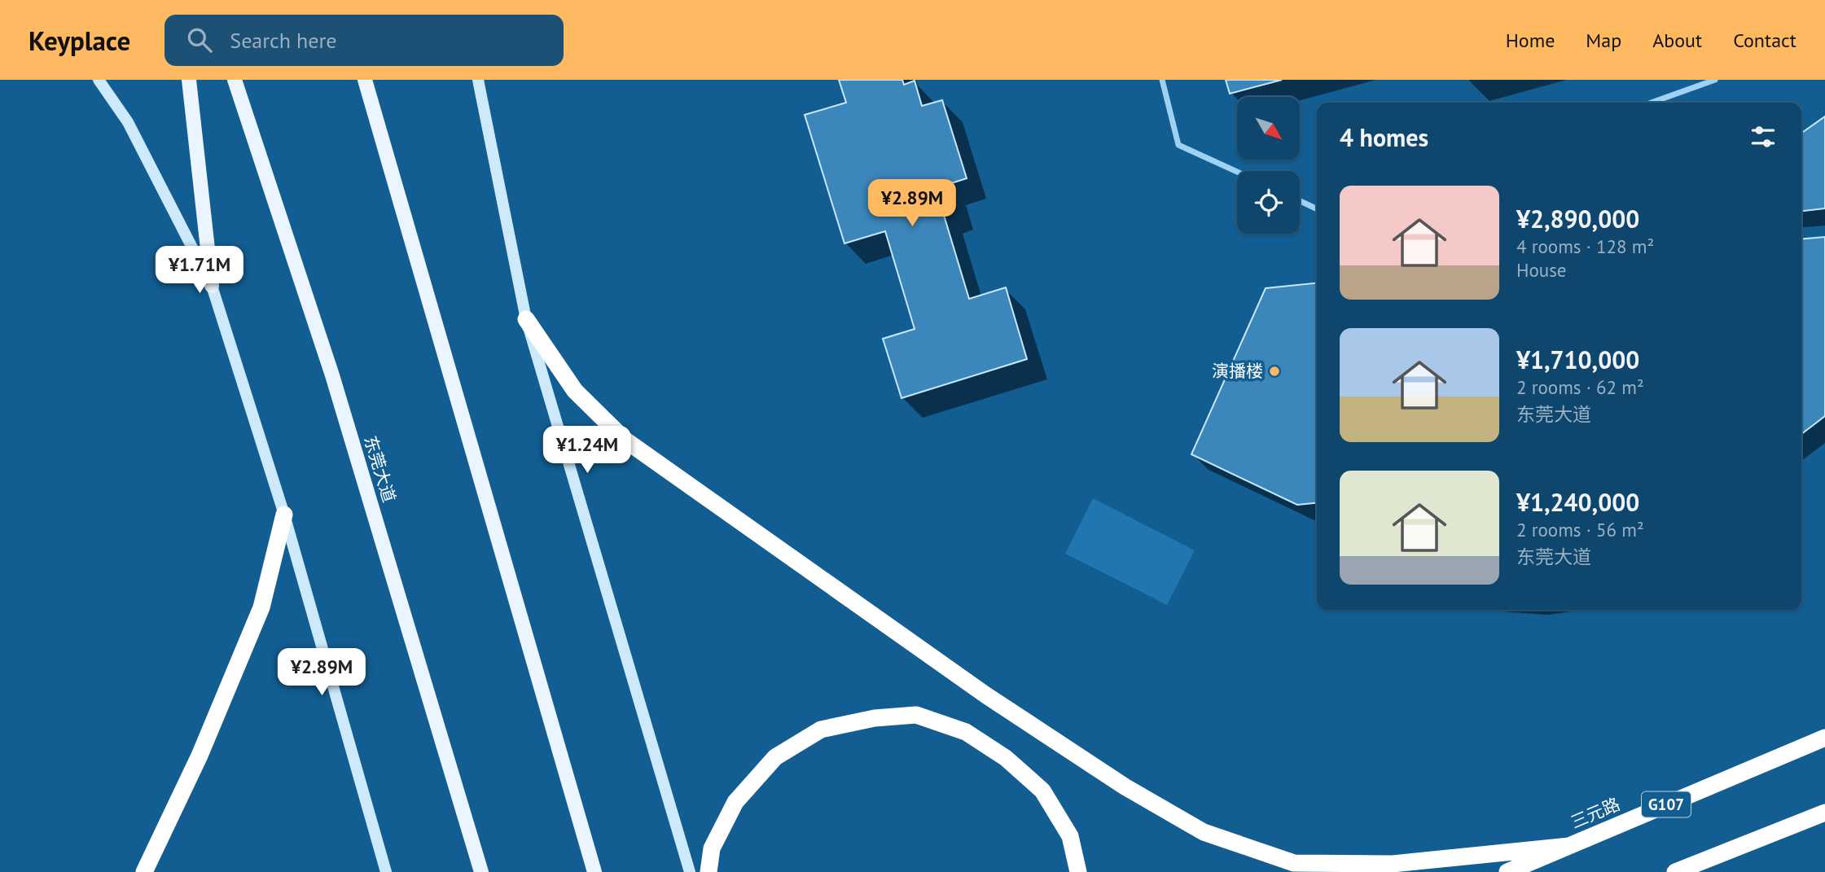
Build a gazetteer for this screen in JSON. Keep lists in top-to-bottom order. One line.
{"streets":{"highway":["G107","三元路"],"main road":["东莞大道"]},"places":["演播楼"],"north":"bottom right","page":{"header":"Keyplace","search":"Search here","nav":["Home","Map","About","Contact"],"heading":"4 homes","list":[{"name":"¥2,890,000","note":"4 rooms · 128 m² · House"},{"name":"¥1,710,000","note":"2 rooms · 62 m² · 东莞大道"},{"name":"¥1,240,000","note":"2 rooms · 56 m² · 东莞大道"}],"price":["¥2.89M","¥1.71M","¥1.24M","¥2.89M"]}}
